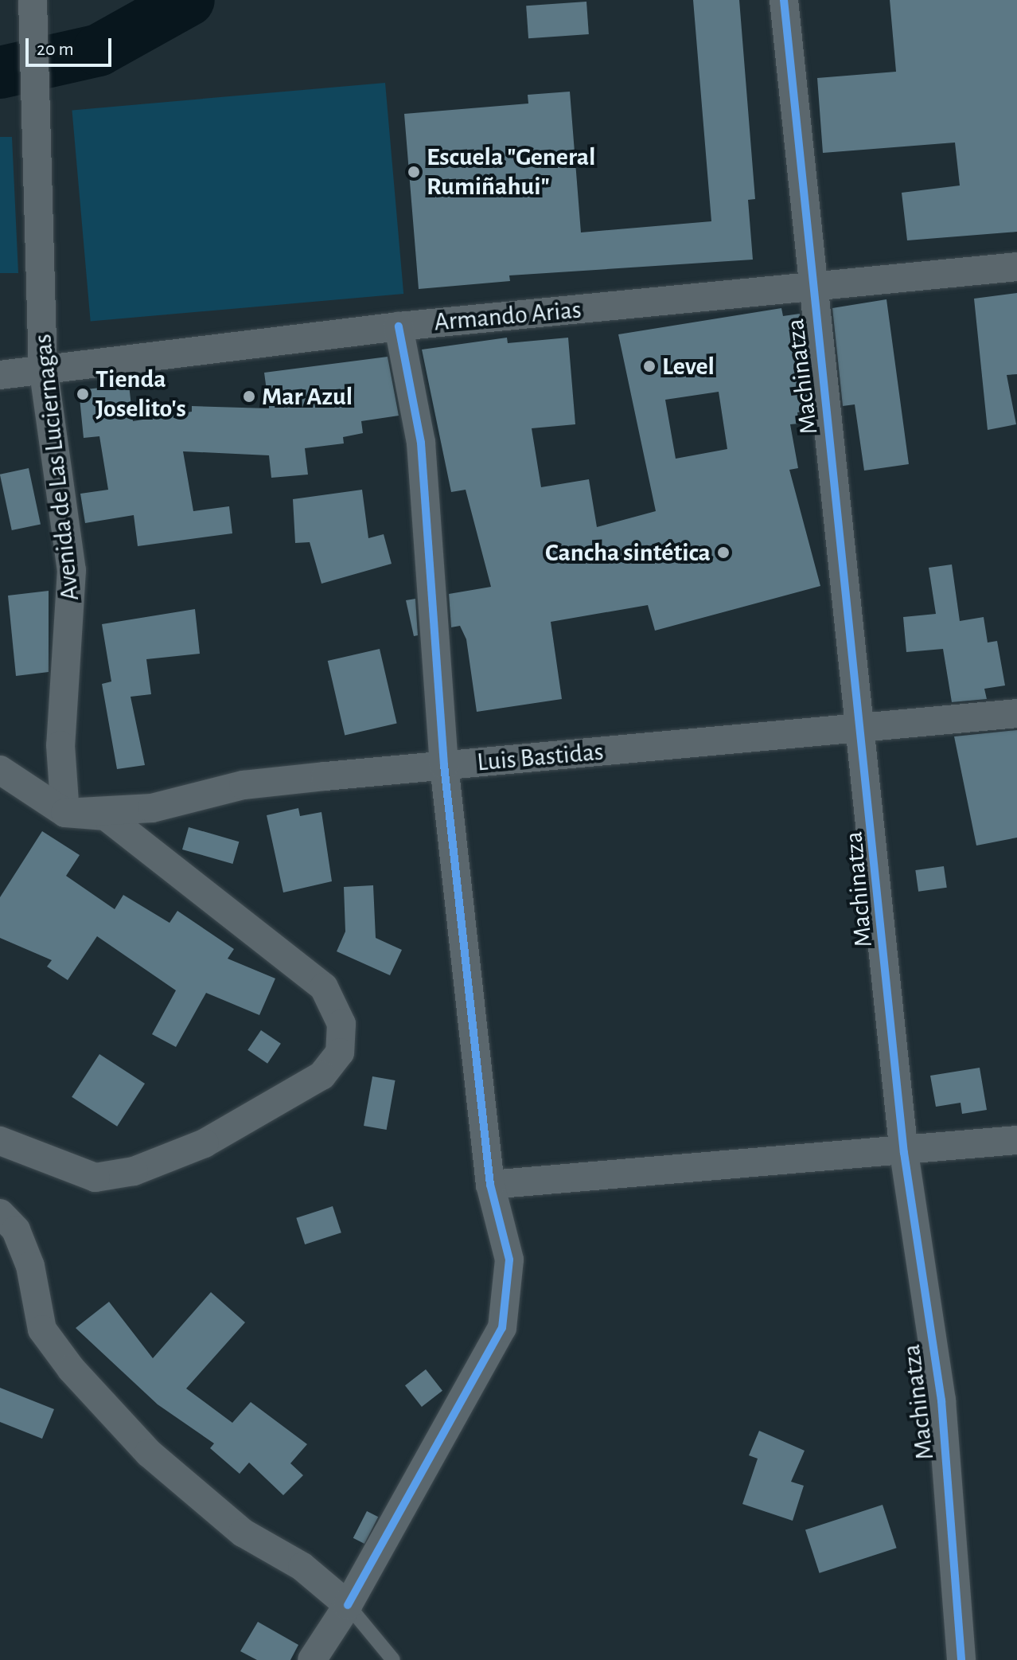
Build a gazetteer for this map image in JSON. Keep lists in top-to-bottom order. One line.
{"streets":{"street":["Armando Arias","Machinatza","Avenida de Las Luciernagas","Luis Bastidas"]},"crossings":[["Armando Arias","Machinatza"],["Armando Arias","Avenida de Las Luciernagas"],["Machinatza","Luis Bastidas"],["Avenida de Las Luciernagas","Luis Bastidas"]],"places":["Escuela \"General Rumiñahui\"","Level","Tienda Joselito's","Mar Azul","Cancha sintética"],"scale_bar":"20 m"}
